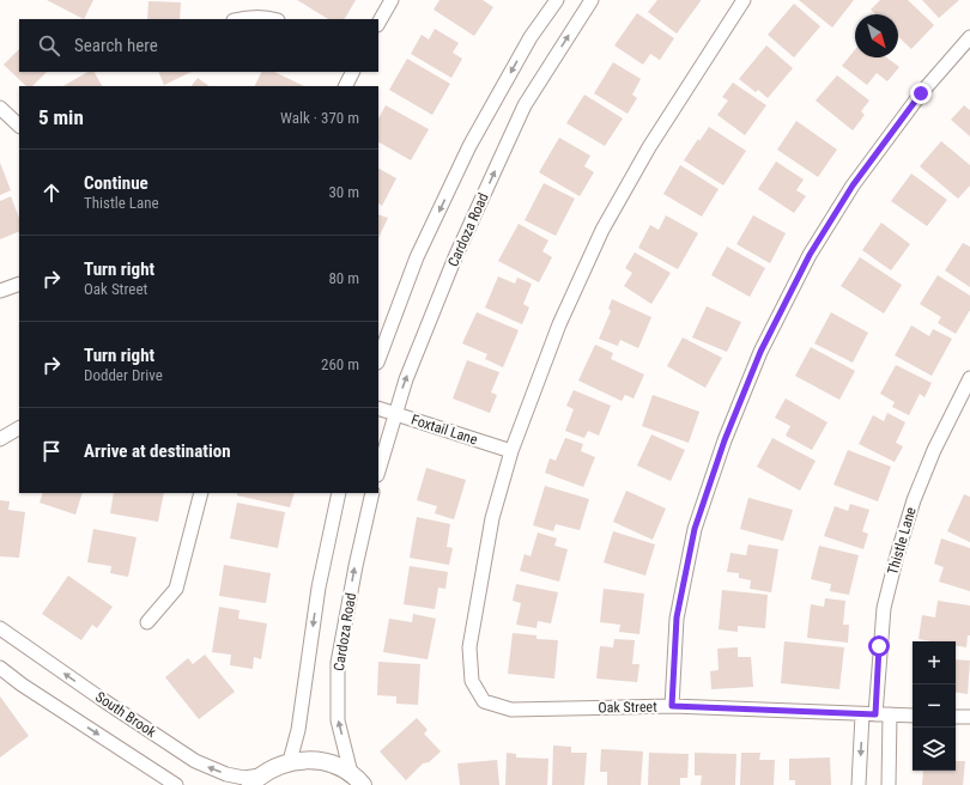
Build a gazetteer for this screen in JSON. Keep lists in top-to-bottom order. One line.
{"streets":{"street":["Cardoza Road","Foxtail Lane","Thistle Lane","Oak Street","South Brook"]},"crossings":[["Cardoza Road","Foxtail Lane"],["Foxtail Lane","Oak Street"],["Thistle Lane","Oak Street"]],"north":"bottom right","page":{"search":"Search here","heading":["5 min","Walk · 370 m"],"list":[["Continue","Thistle Lane","30 m"],["Turn right","Oak Street","80 m"],["Turn right","Dodder Drive","260 m"],"Arrive at destination"],"map_buttons":["+","−"]}}
